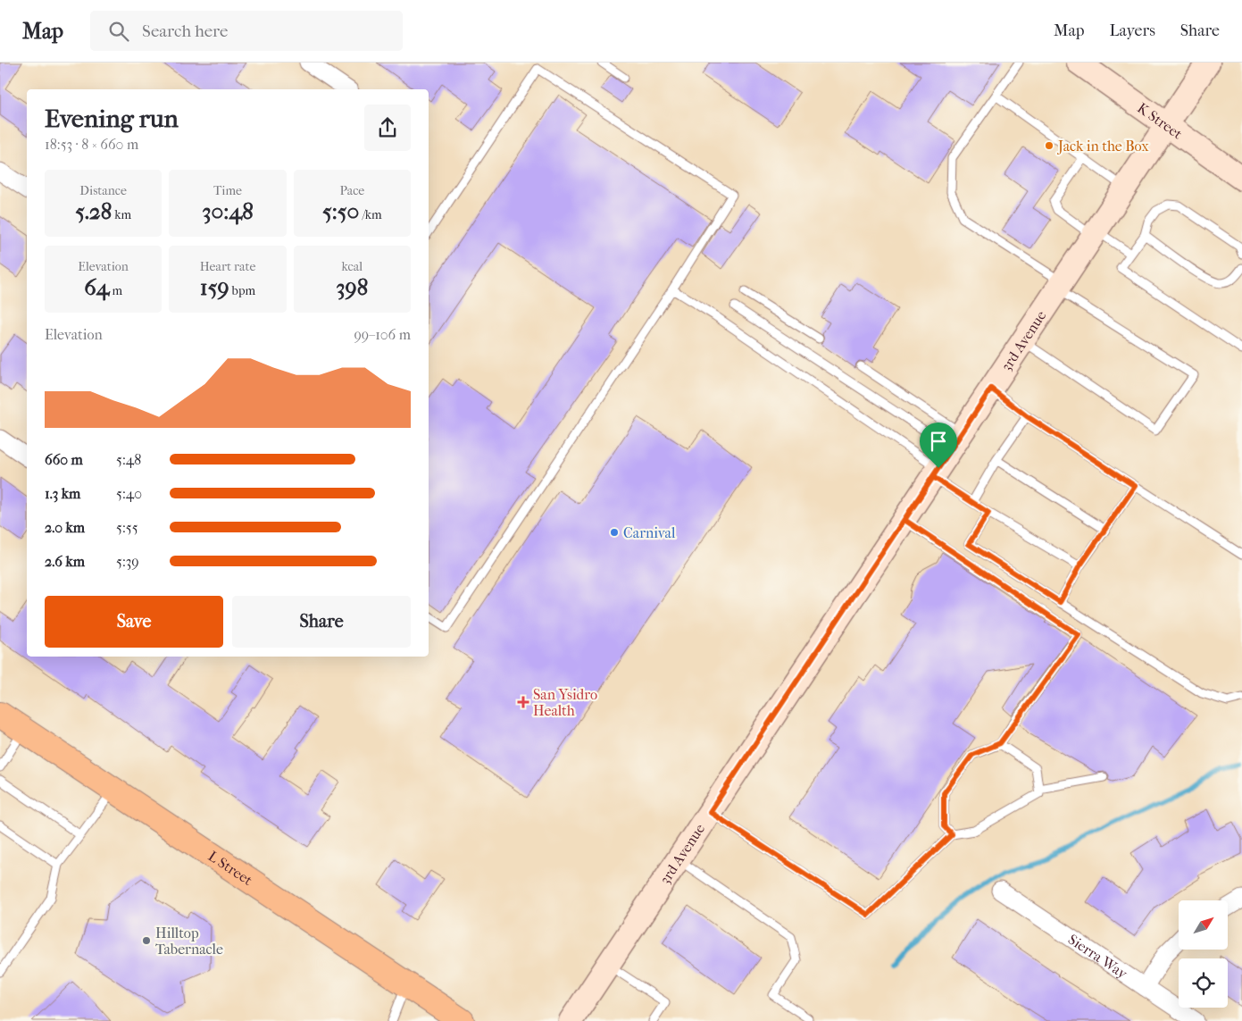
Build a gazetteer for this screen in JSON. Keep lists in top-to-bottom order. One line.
{"streets":{"main road":["K Street","3rd Avenue","L Street"],"street":["Sierra Way"]},"crossings":[["K Street","3rd Avenue"]],"places":{"other":["Jack in the Box","Carnival","Hilltop Tabernacle"],"health":["San Ysidro Health"]},"north":"top right","page":{"header":"Map","search":"Search here","nav":["Map","Layers","Share"],"heading":["Evening run","18:53 · 8 × 660 m"],"stats":[["Distance","5.28 km"],["Time","30:48"],["Pace","5:50 /km"],["Elevation","64 m"],["Heart rate","159 bpm"],["kcal","398"]],"chart":["Elevation","99–106 m"],"list":[{"name":"660 m","note":"5:48"},{"name":"1.3 km","note":"5:40"},{"name":"2.0 km","note":"5:55"},{"name":"2.6 km","note":"5:39"}],"buttons":["Save","Share"]}}
